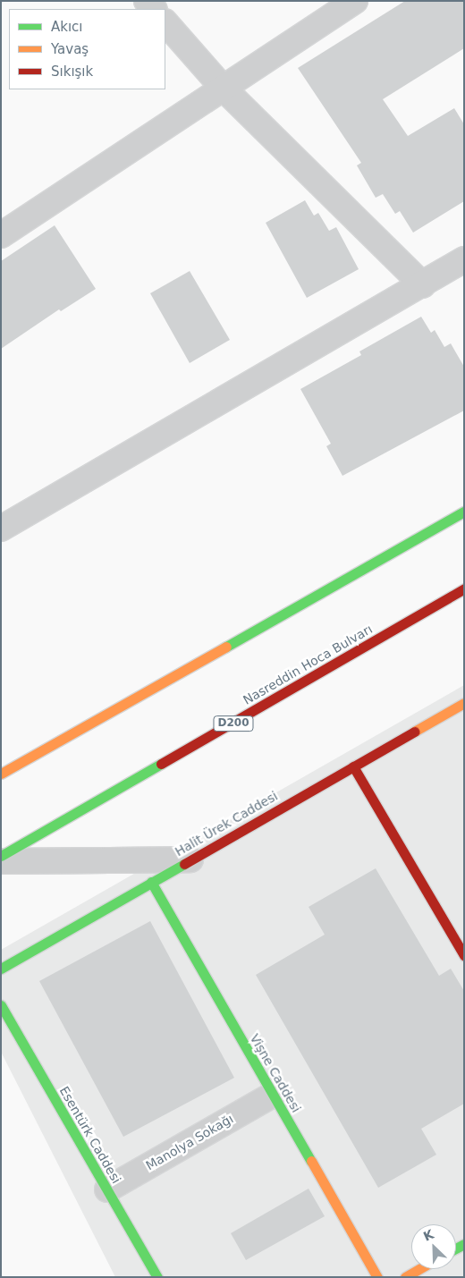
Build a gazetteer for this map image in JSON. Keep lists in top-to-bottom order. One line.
{"streets":{"main road":["Nasreddin Hoca Bulvarı","D200","Halit Ürek Caddesi","Vişne Caddesi","Esentürk Caddesi"],"street":["Manolya Sokağı"]},"crossings":[["Halit Ürek Caddesi","Vişne Caddesi"],["Vişne Caddesi","Manolya Sokağı"],["Esentürk Caddesi","Manolya Sokağı"]],"legend":["Akıcı","Yavaş","Sıkışık"],"north":"top left"}
